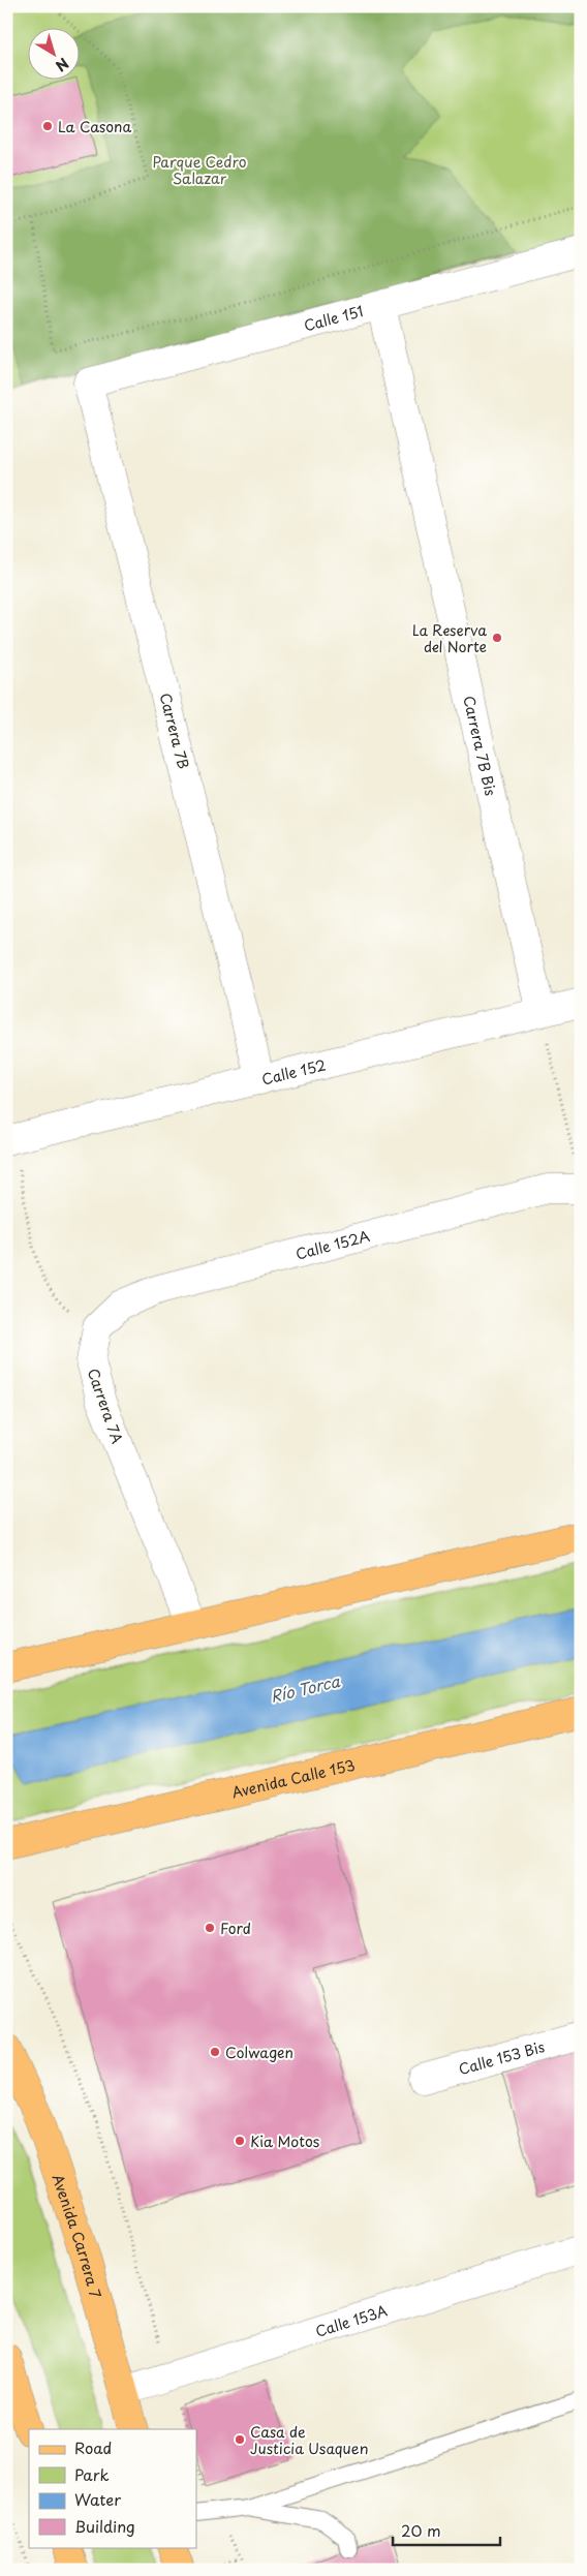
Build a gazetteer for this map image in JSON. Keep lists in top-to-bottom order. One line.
{"streets":{"main road":["Avenida Calle 153","Avenida Carrera 7"],"street":["Calle 151","Carrera 7B","Carrera 7B Bis","Calle 152","Calle 152A","Carrera 7A","Calle 153 Bis","Calle 153A"]},"crossings":[["Calle 151","Carrera 7B"],["Calle 151","Carrera 7B Bis"],["Carrera 7B","Calle 152"],["Carrera 7B Bis","Calle 152"],["Calle 152A","Carrera 7A"],["Avenida Carrera 7","Calle 153A"]],"water":["Río Torca"],"parks":["Parque Cedro Salazar"],"places":["La Casona","La Reserva del Norte","Ford","Colwagen","Kia Motos","Casa de Justicia Usaquen"],"legend":["Road","Park","Water","Building"],"scale_bar":"20 m","north":"bottom right"}
